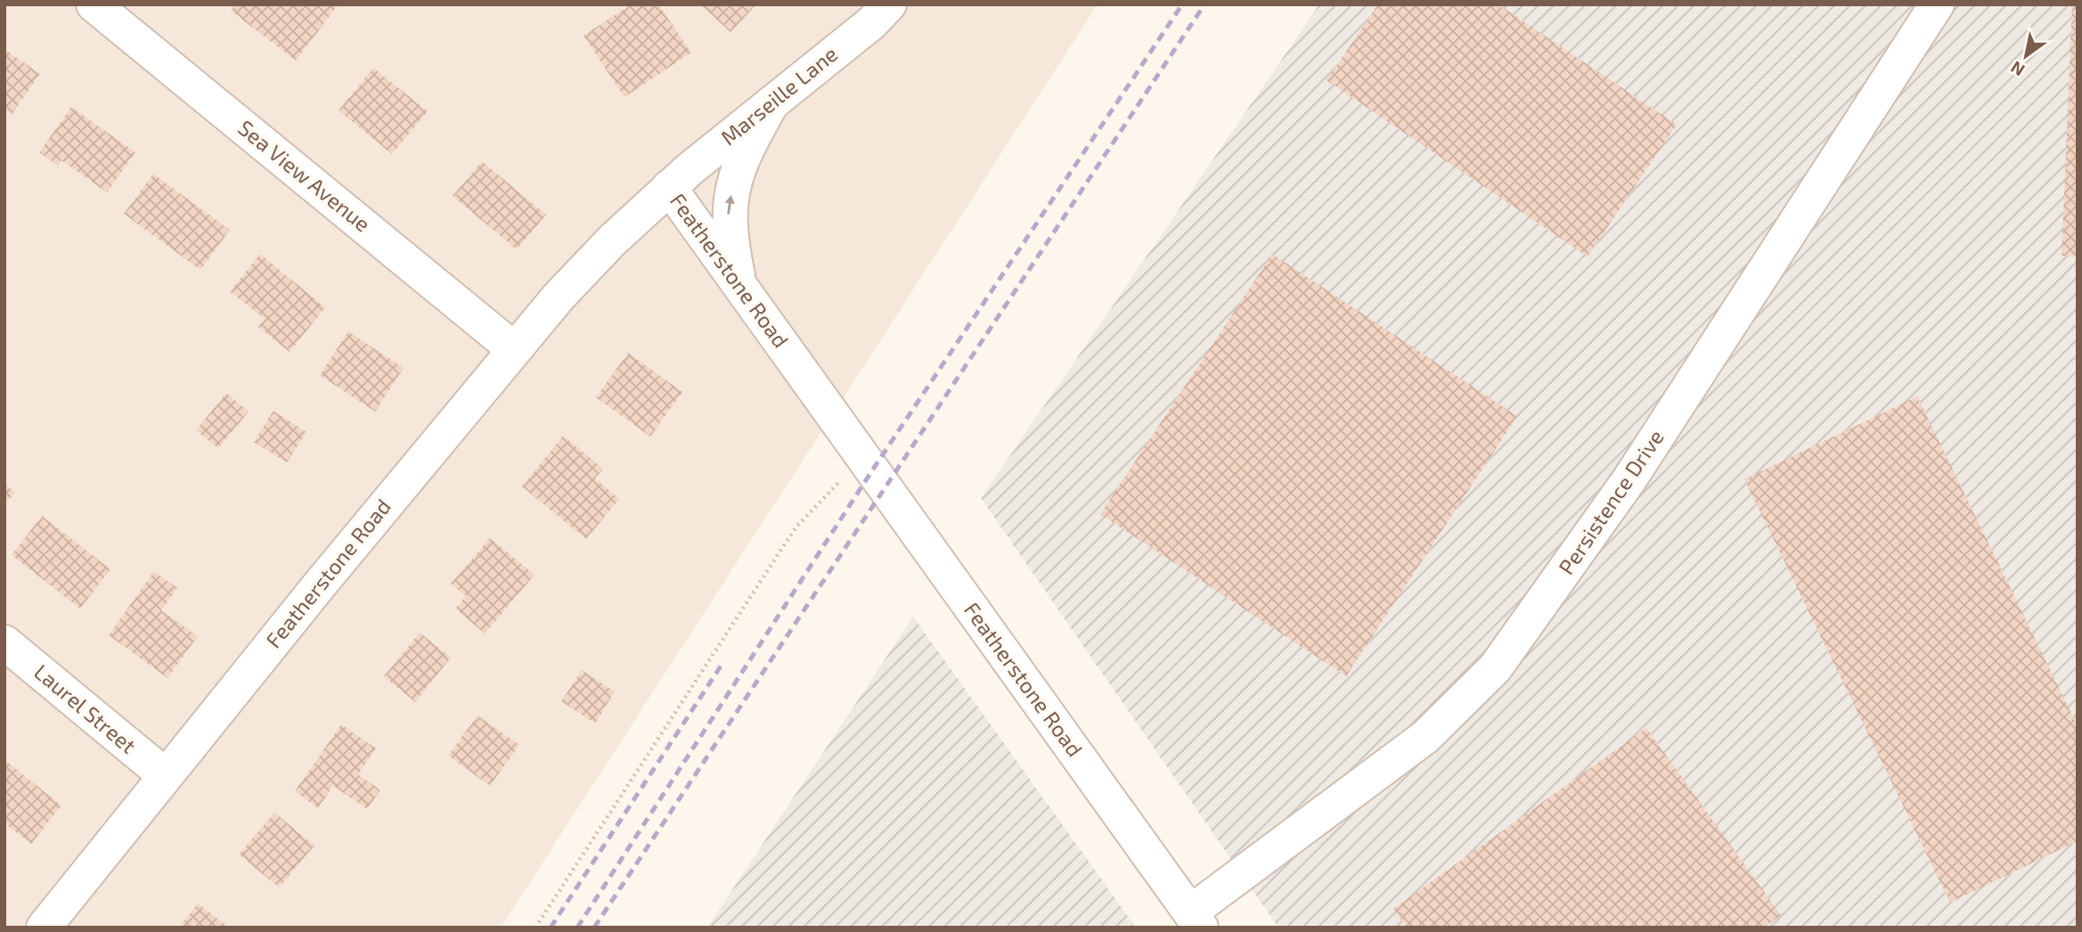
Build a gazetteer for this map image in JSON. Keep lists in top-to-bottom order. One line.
{"streets":{"street":["Marseille Lane","Sea View Avenue","Featherstone Road","Persistence Drive","Laurel Street"]},"crossings":[["Marseille Lane","Featherstone Road"],["Sea View Avenue","Featherstone Road"],["Featherstone Road","Persistence Drive"],["Featherstone Road","Laurel Street"]],"north":"bottom left"}
